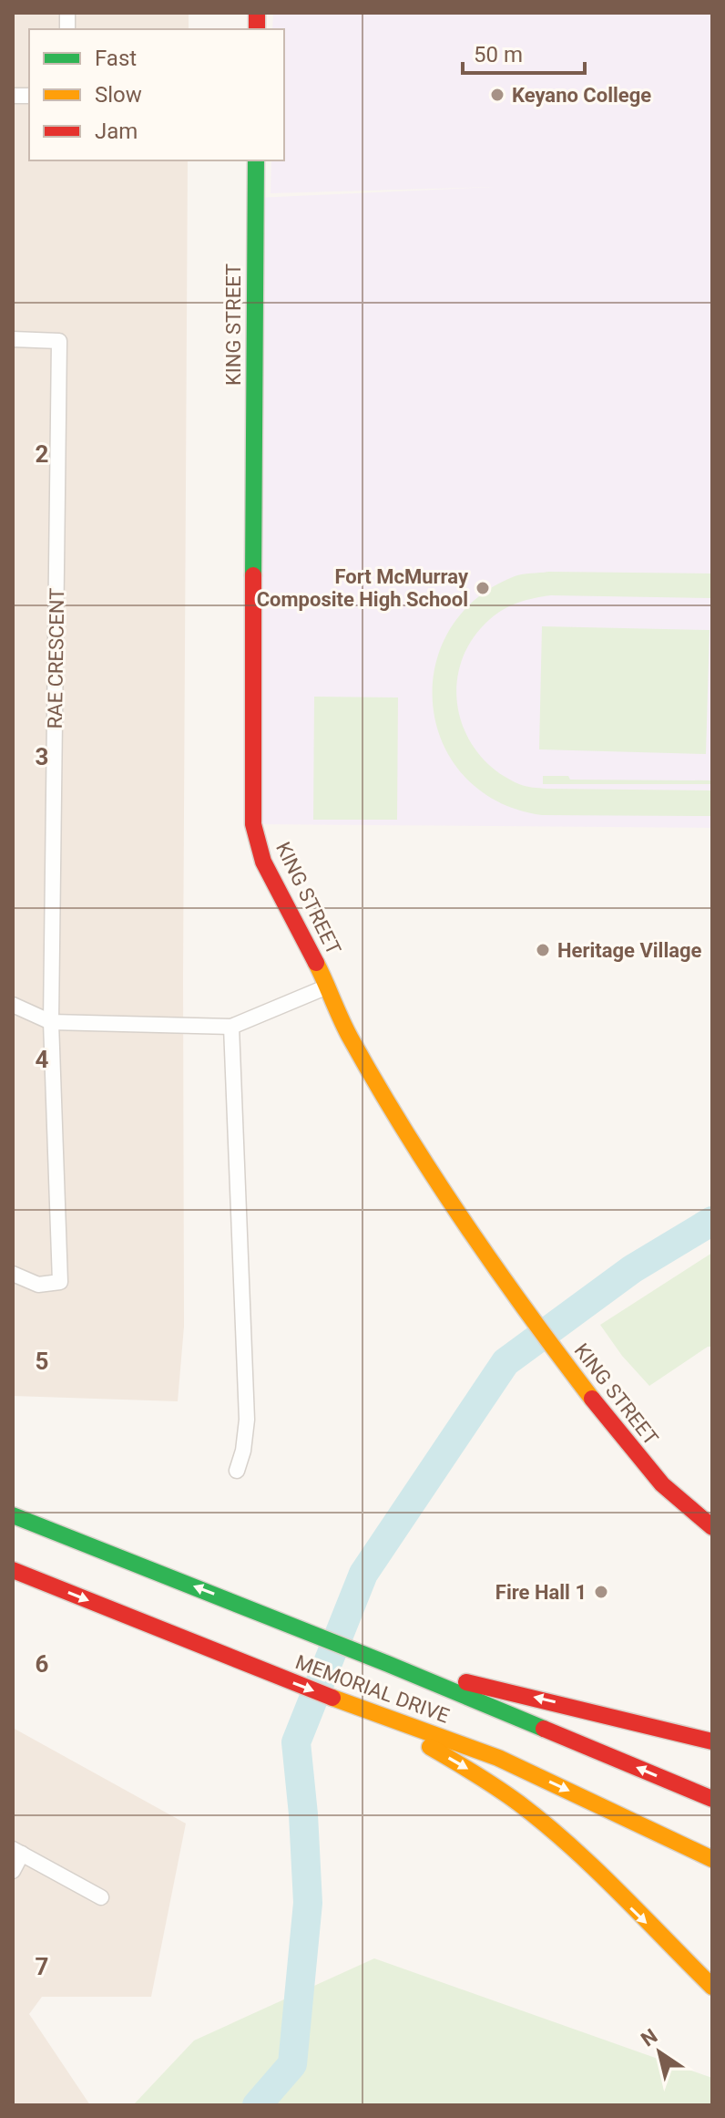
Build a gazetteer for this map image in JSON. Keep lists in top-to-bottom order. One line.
{"streets":{"main road":["KING STREET","MEMORIAL DRIVE"],"street":["RAE CRESCENT"]},"places":["Keyano College","Fort McMurray Composite High School","Heritage Village","Fire Hall 1"],"legend":["Fast","Slow","Jam"],"scale_bar":"50 m","north":"top left","grid":{"rows":["2","3","4","5","6","7"]}}
